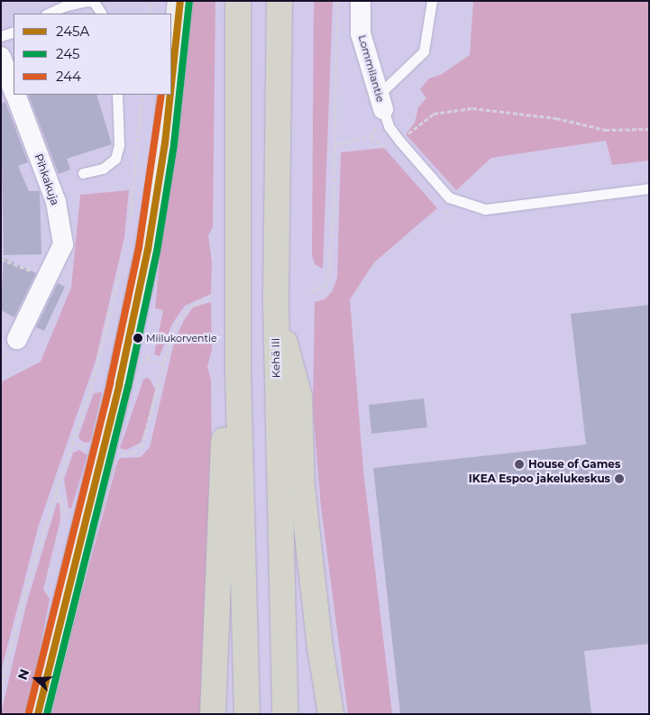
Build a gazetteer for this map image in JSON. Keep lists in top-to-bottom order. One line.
{"streets":{"highway":["Kehä III"],"street":["Lommilantie","Pihkakuja"]},"places":["Miilukorventie","House of Games","IKEA Espoo jakelukeskus"],"lines":["transit line 245A","transit line 245","transit line 244"],"legend":["245A","245","244"],"north":"left"}
